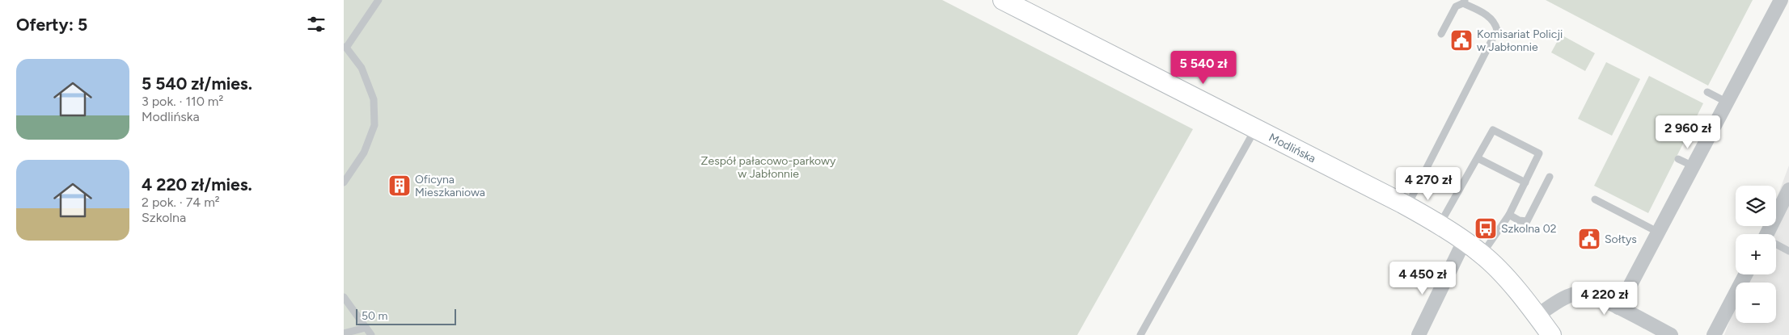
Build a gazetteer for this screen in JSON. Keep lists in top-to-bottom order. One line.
{"streets":{"main road":["Modlińska"]},"parks":["Zespół pałacowo-parkowy w Jabłonnie"],"places":{"public building":["Komisariat Policji w Jabłonnie","Sołtys"],"building":["Oficyna Mieszkaniowa"],"bus stop":["Szkolna 02"]},"scale_bar":"50 m","page":{"heading":"Oferty: 5","list":[{"name":"5 540 zł/mies.","note":"3 pok. · 110 m² · Modlińska"},{"name":"4 220 zł/mies.","note":"2 pok. · 74 m² · Szkolna"}],"price":["5 540 zł","2 960 zł","4 270 zł","4 450 zł","4 220 zł"],"map_buttons":["+","−"],"scale":"50 m"}}
